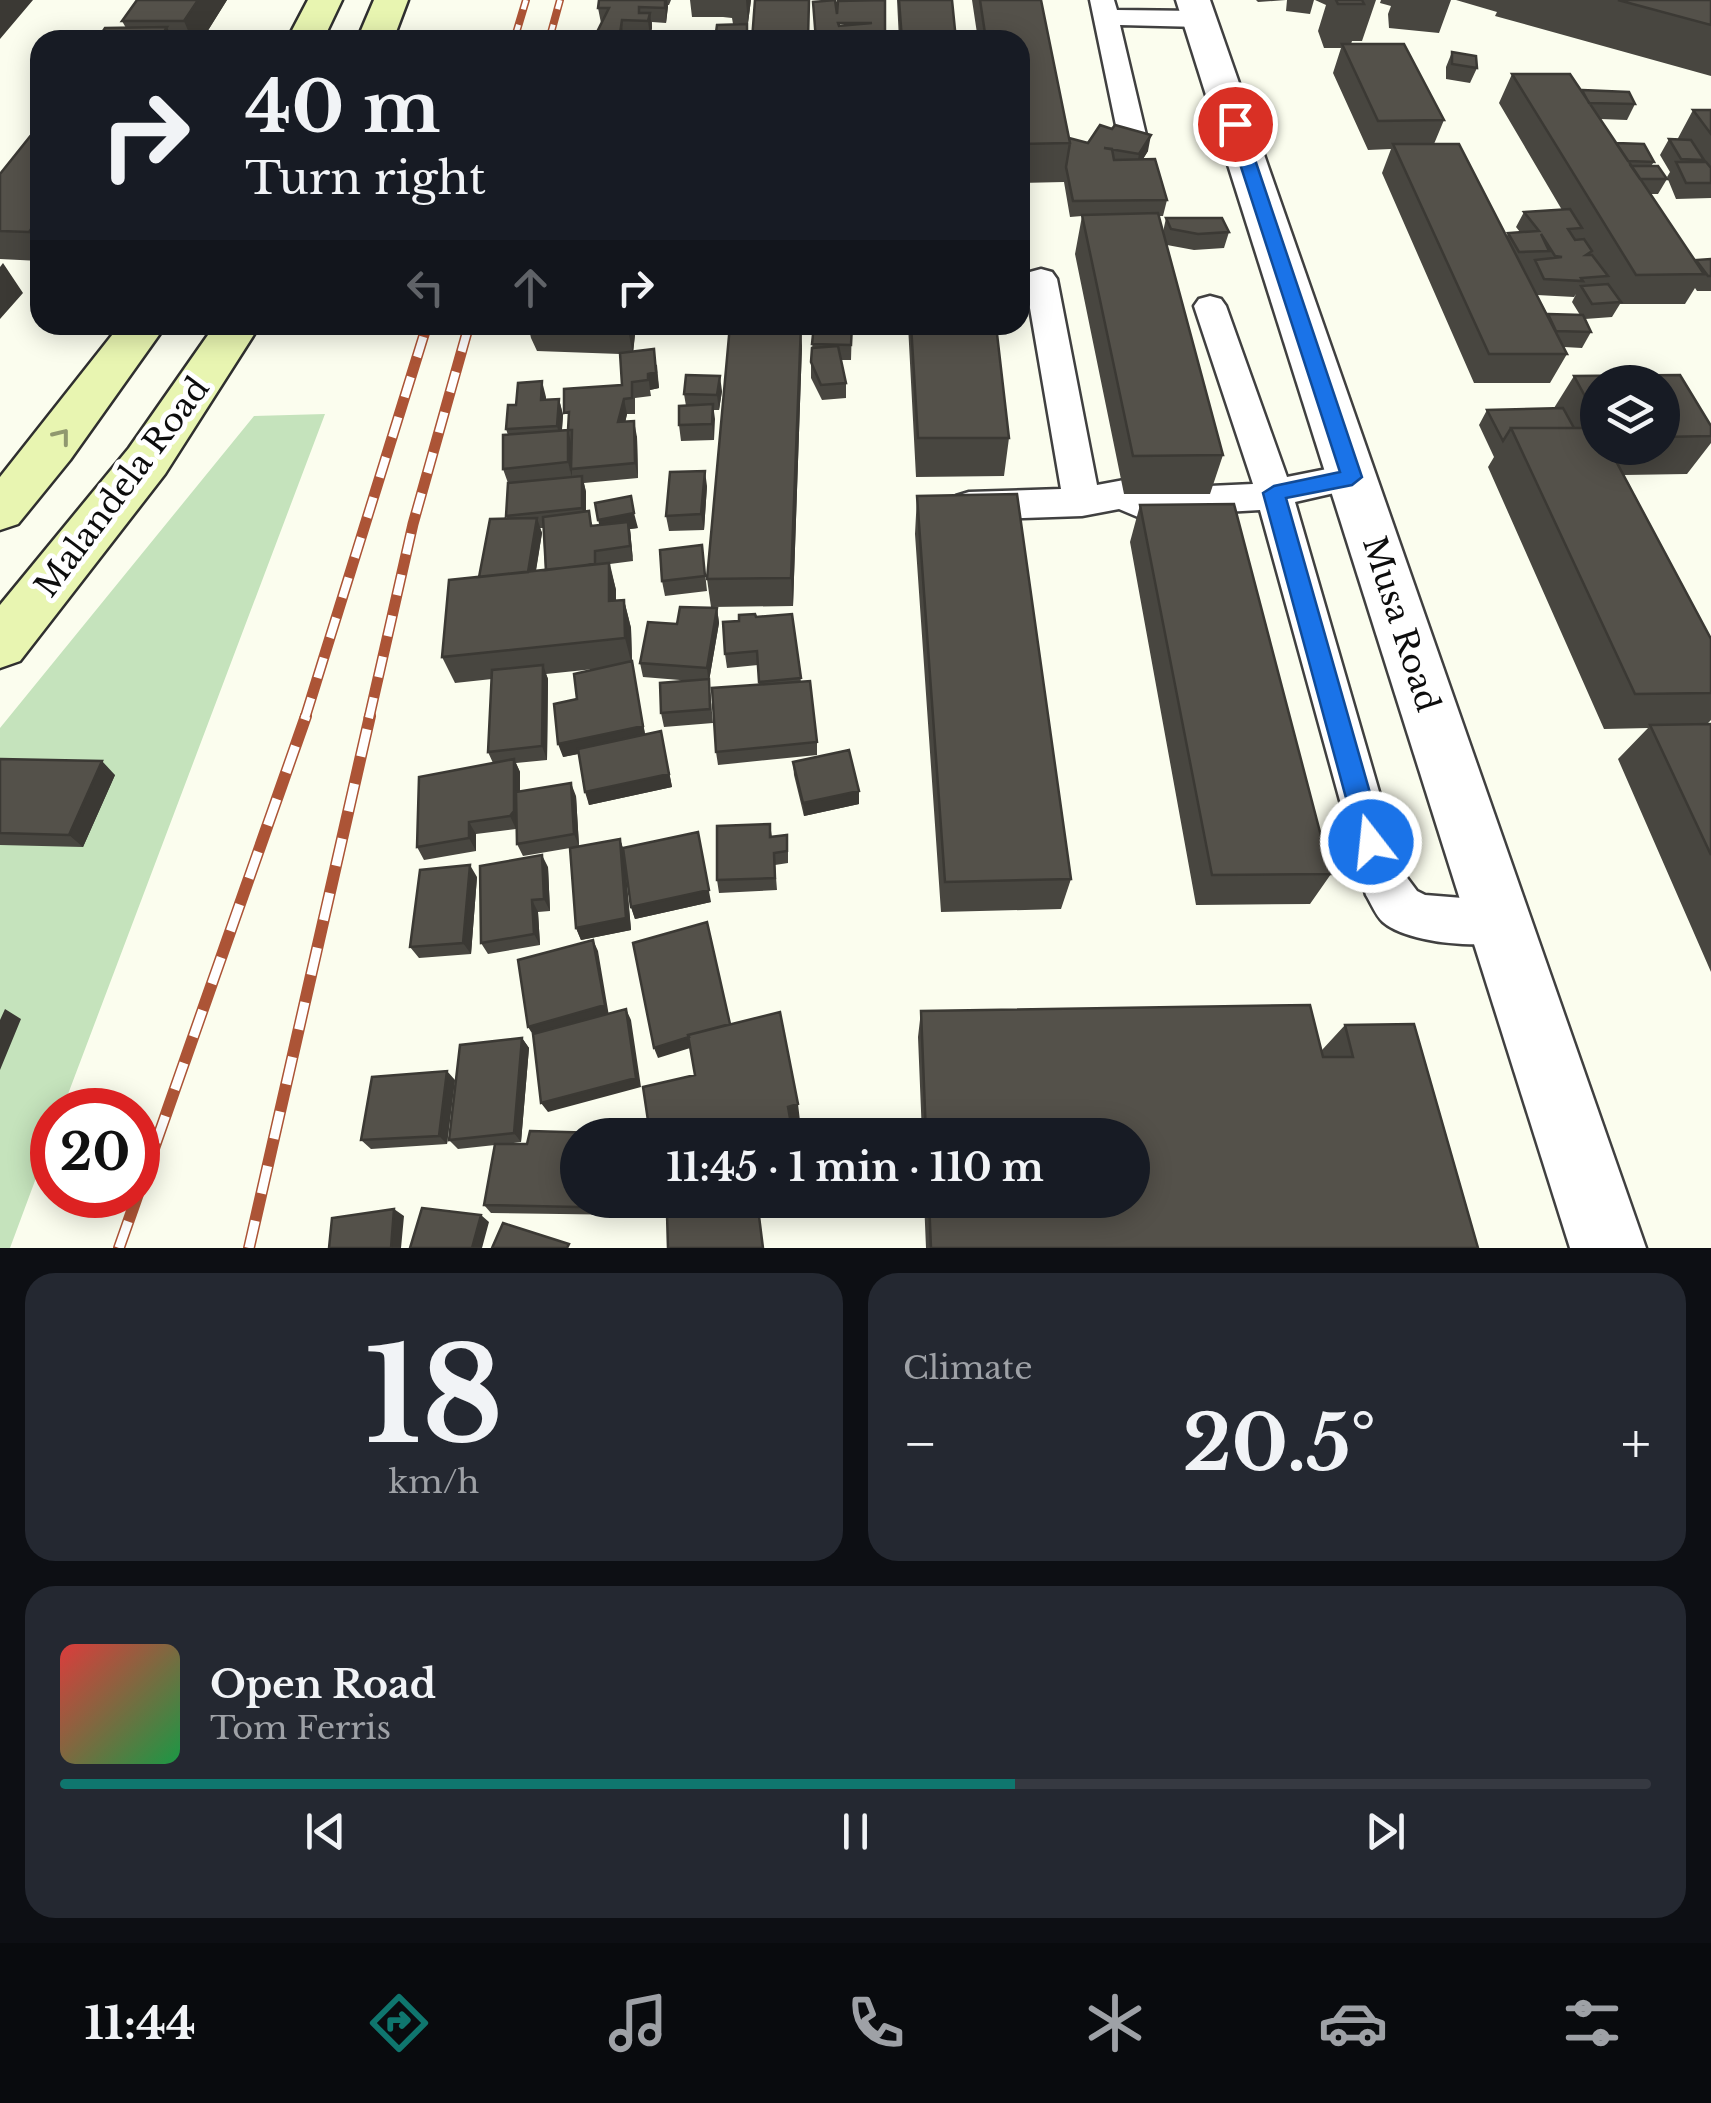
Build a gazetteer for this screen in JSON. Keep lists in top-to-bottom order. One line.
{"streets":{"main road":["Malandela Road"],"street":["Musa Road"]},"page":{"turn":["40 m","Turn right"],"limit":"20","trip":"11:45 · 1 min · 110 m","tile":[["18","km/h"],"Climate"],"heat":["−","20.5°","+"],"song":["Open Road","Tom Ferris"],"tabs":"11:44"}}
